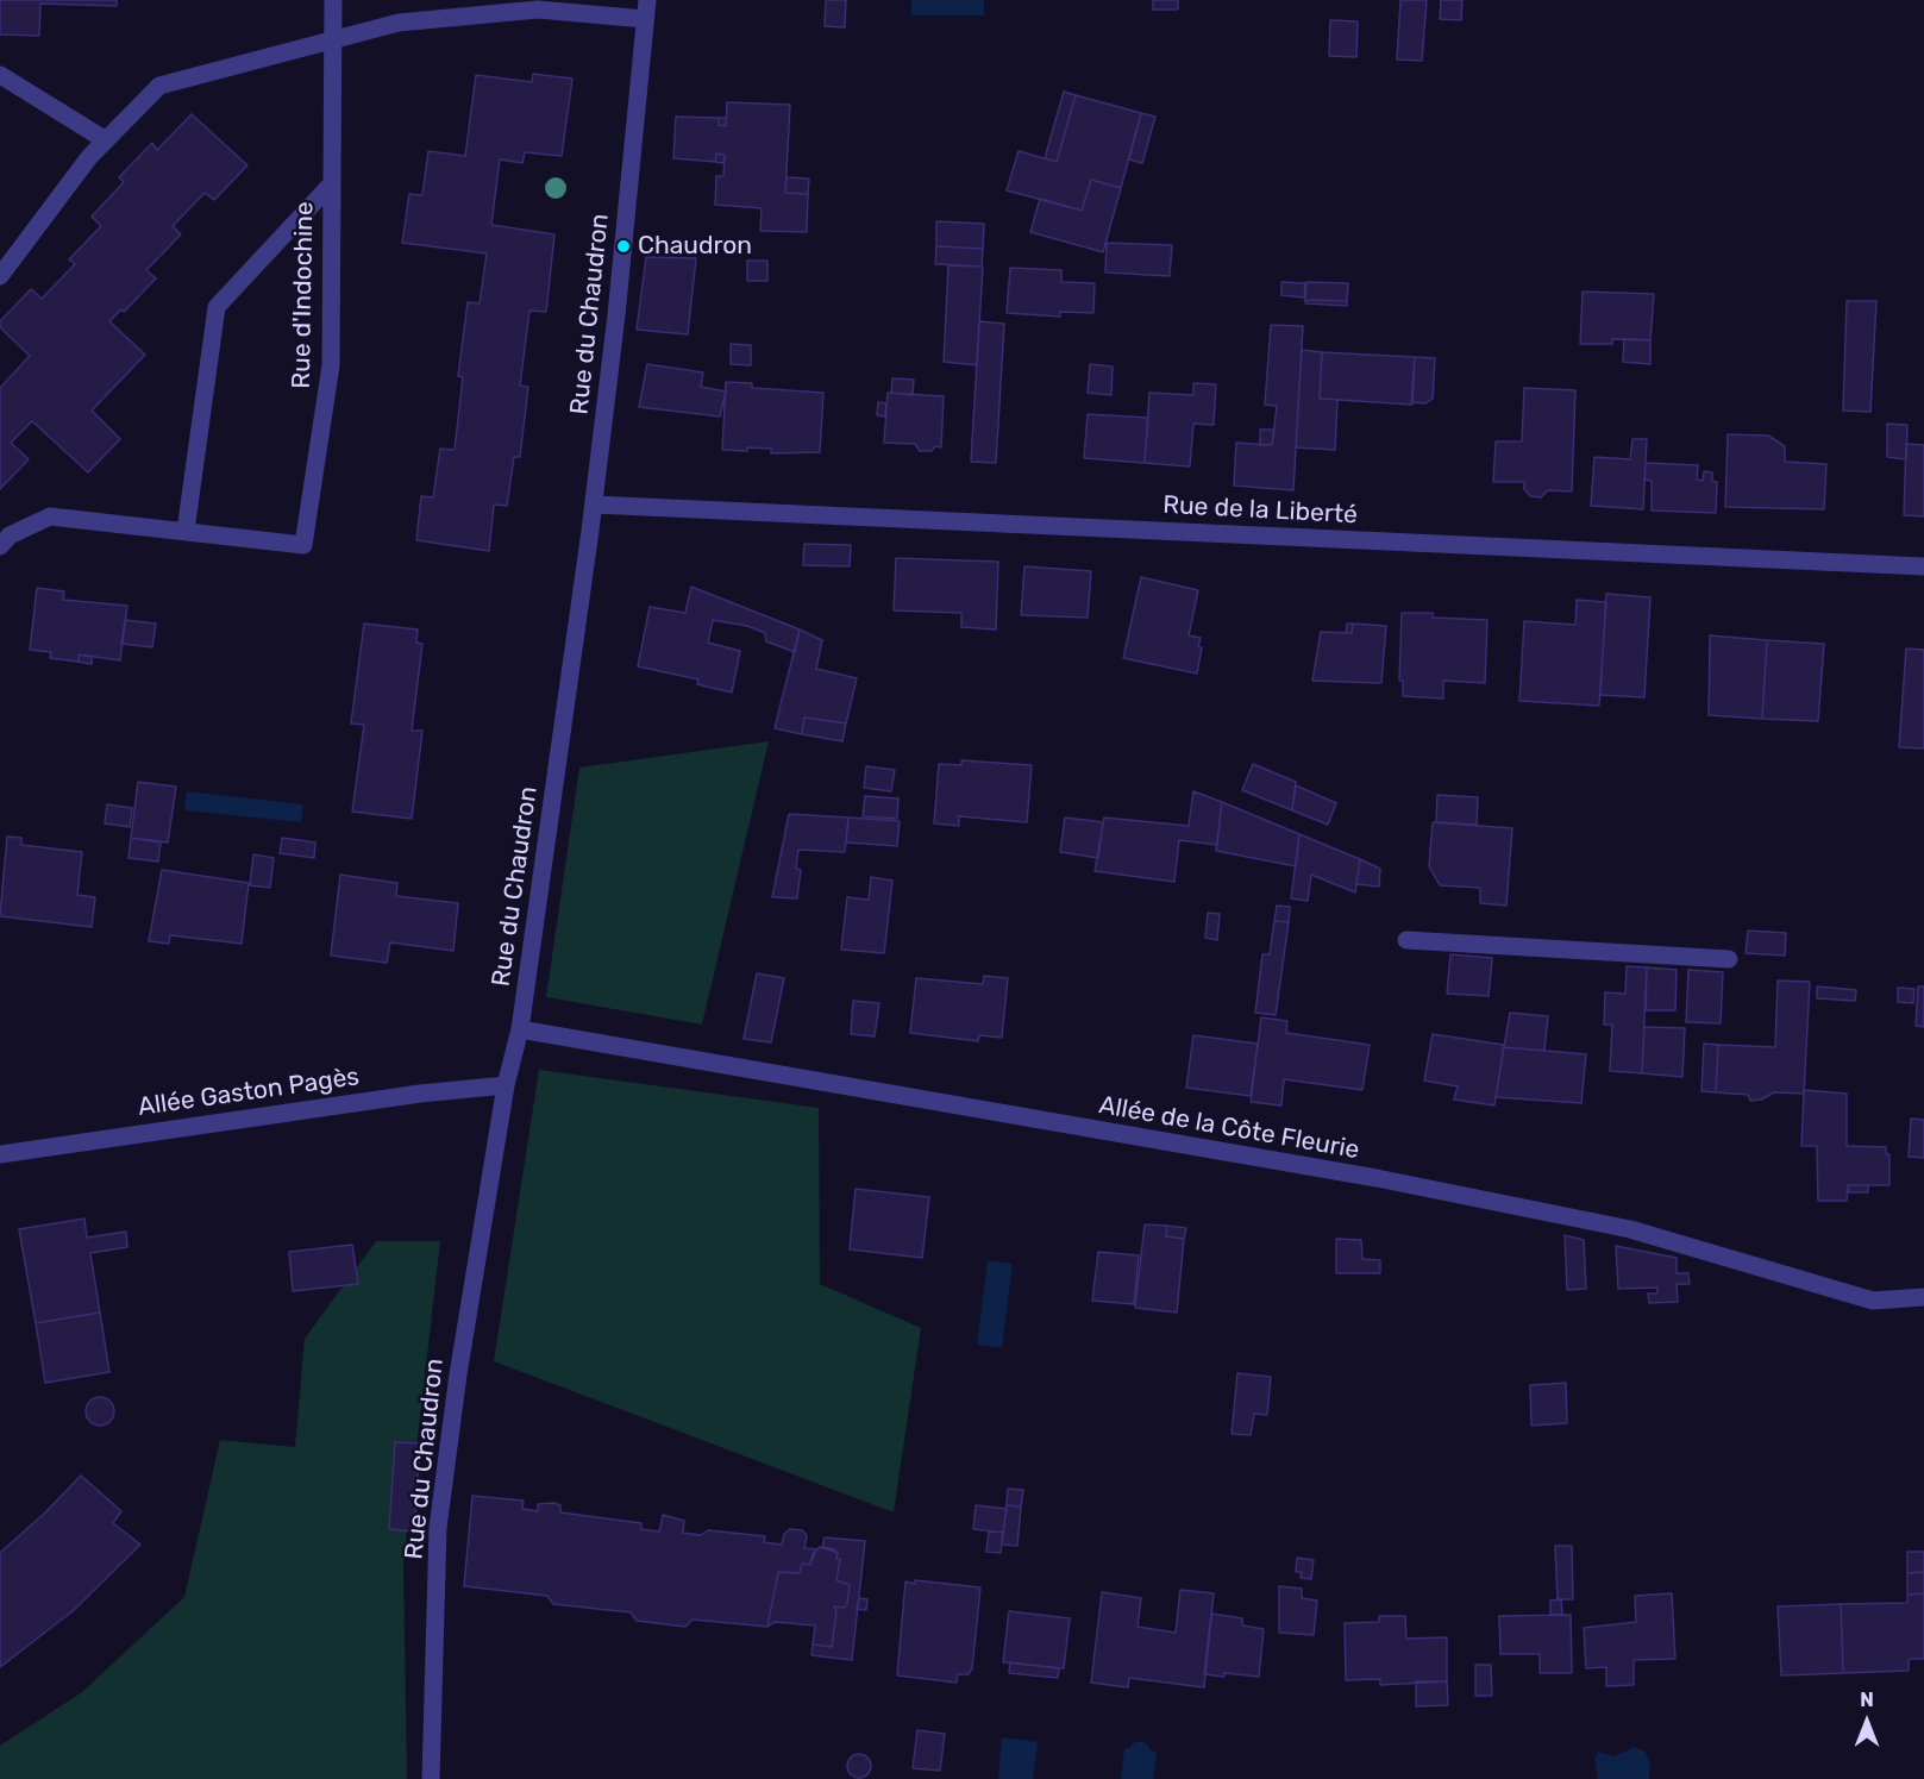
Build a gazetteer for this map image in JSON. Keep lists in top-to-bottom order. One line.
{"streets":{"street":["Rue d'Indochine","Rue du Chaudron","Rue de la Liberté","Allée Gaston Pagès","Allée de la Côte Fleurie"]},"crossings":[["Rue du Chaudron","Rue de la Liberté"],["Rue du Chaudron","Allée Gaston Pagès"],["Rue du Chaudron","Allée de la Côte Fleurie"]],"places":["Chaudron"],"north":"top"}
